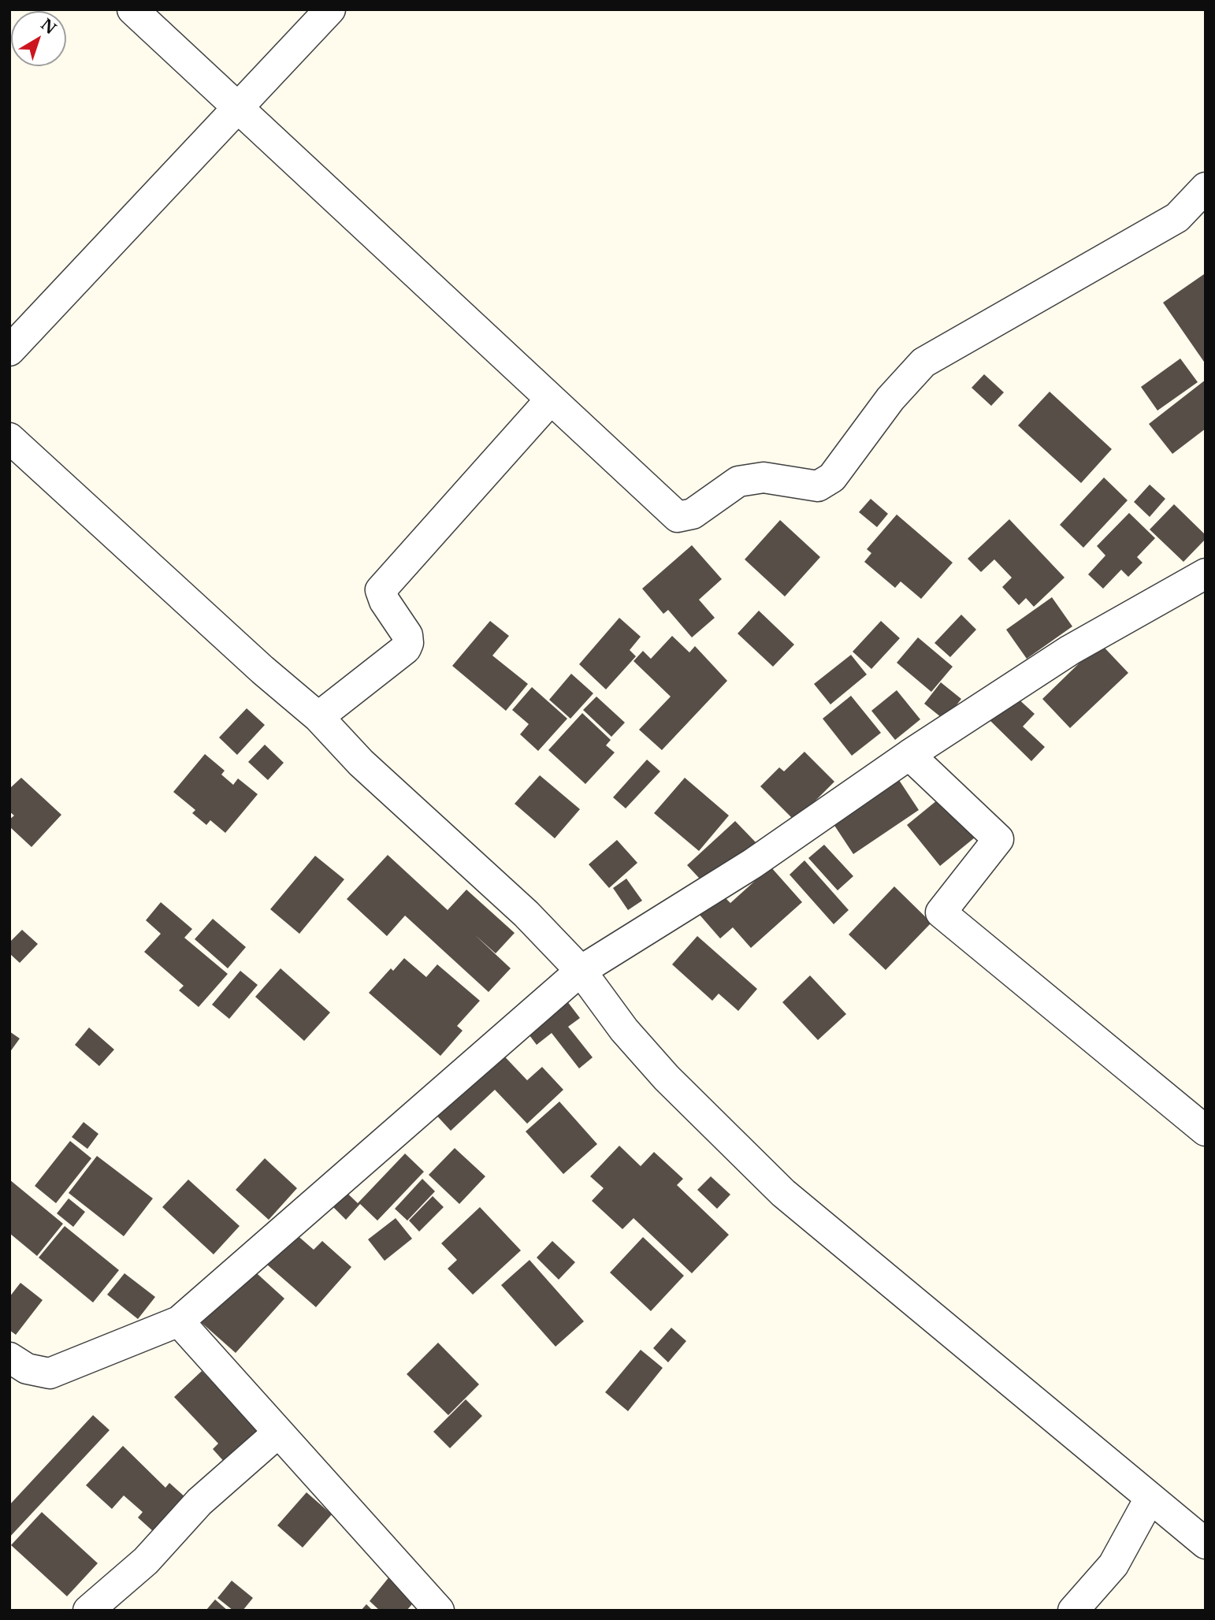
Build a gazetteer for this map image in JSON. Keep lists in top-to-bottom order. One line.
{"north":"top right"}
